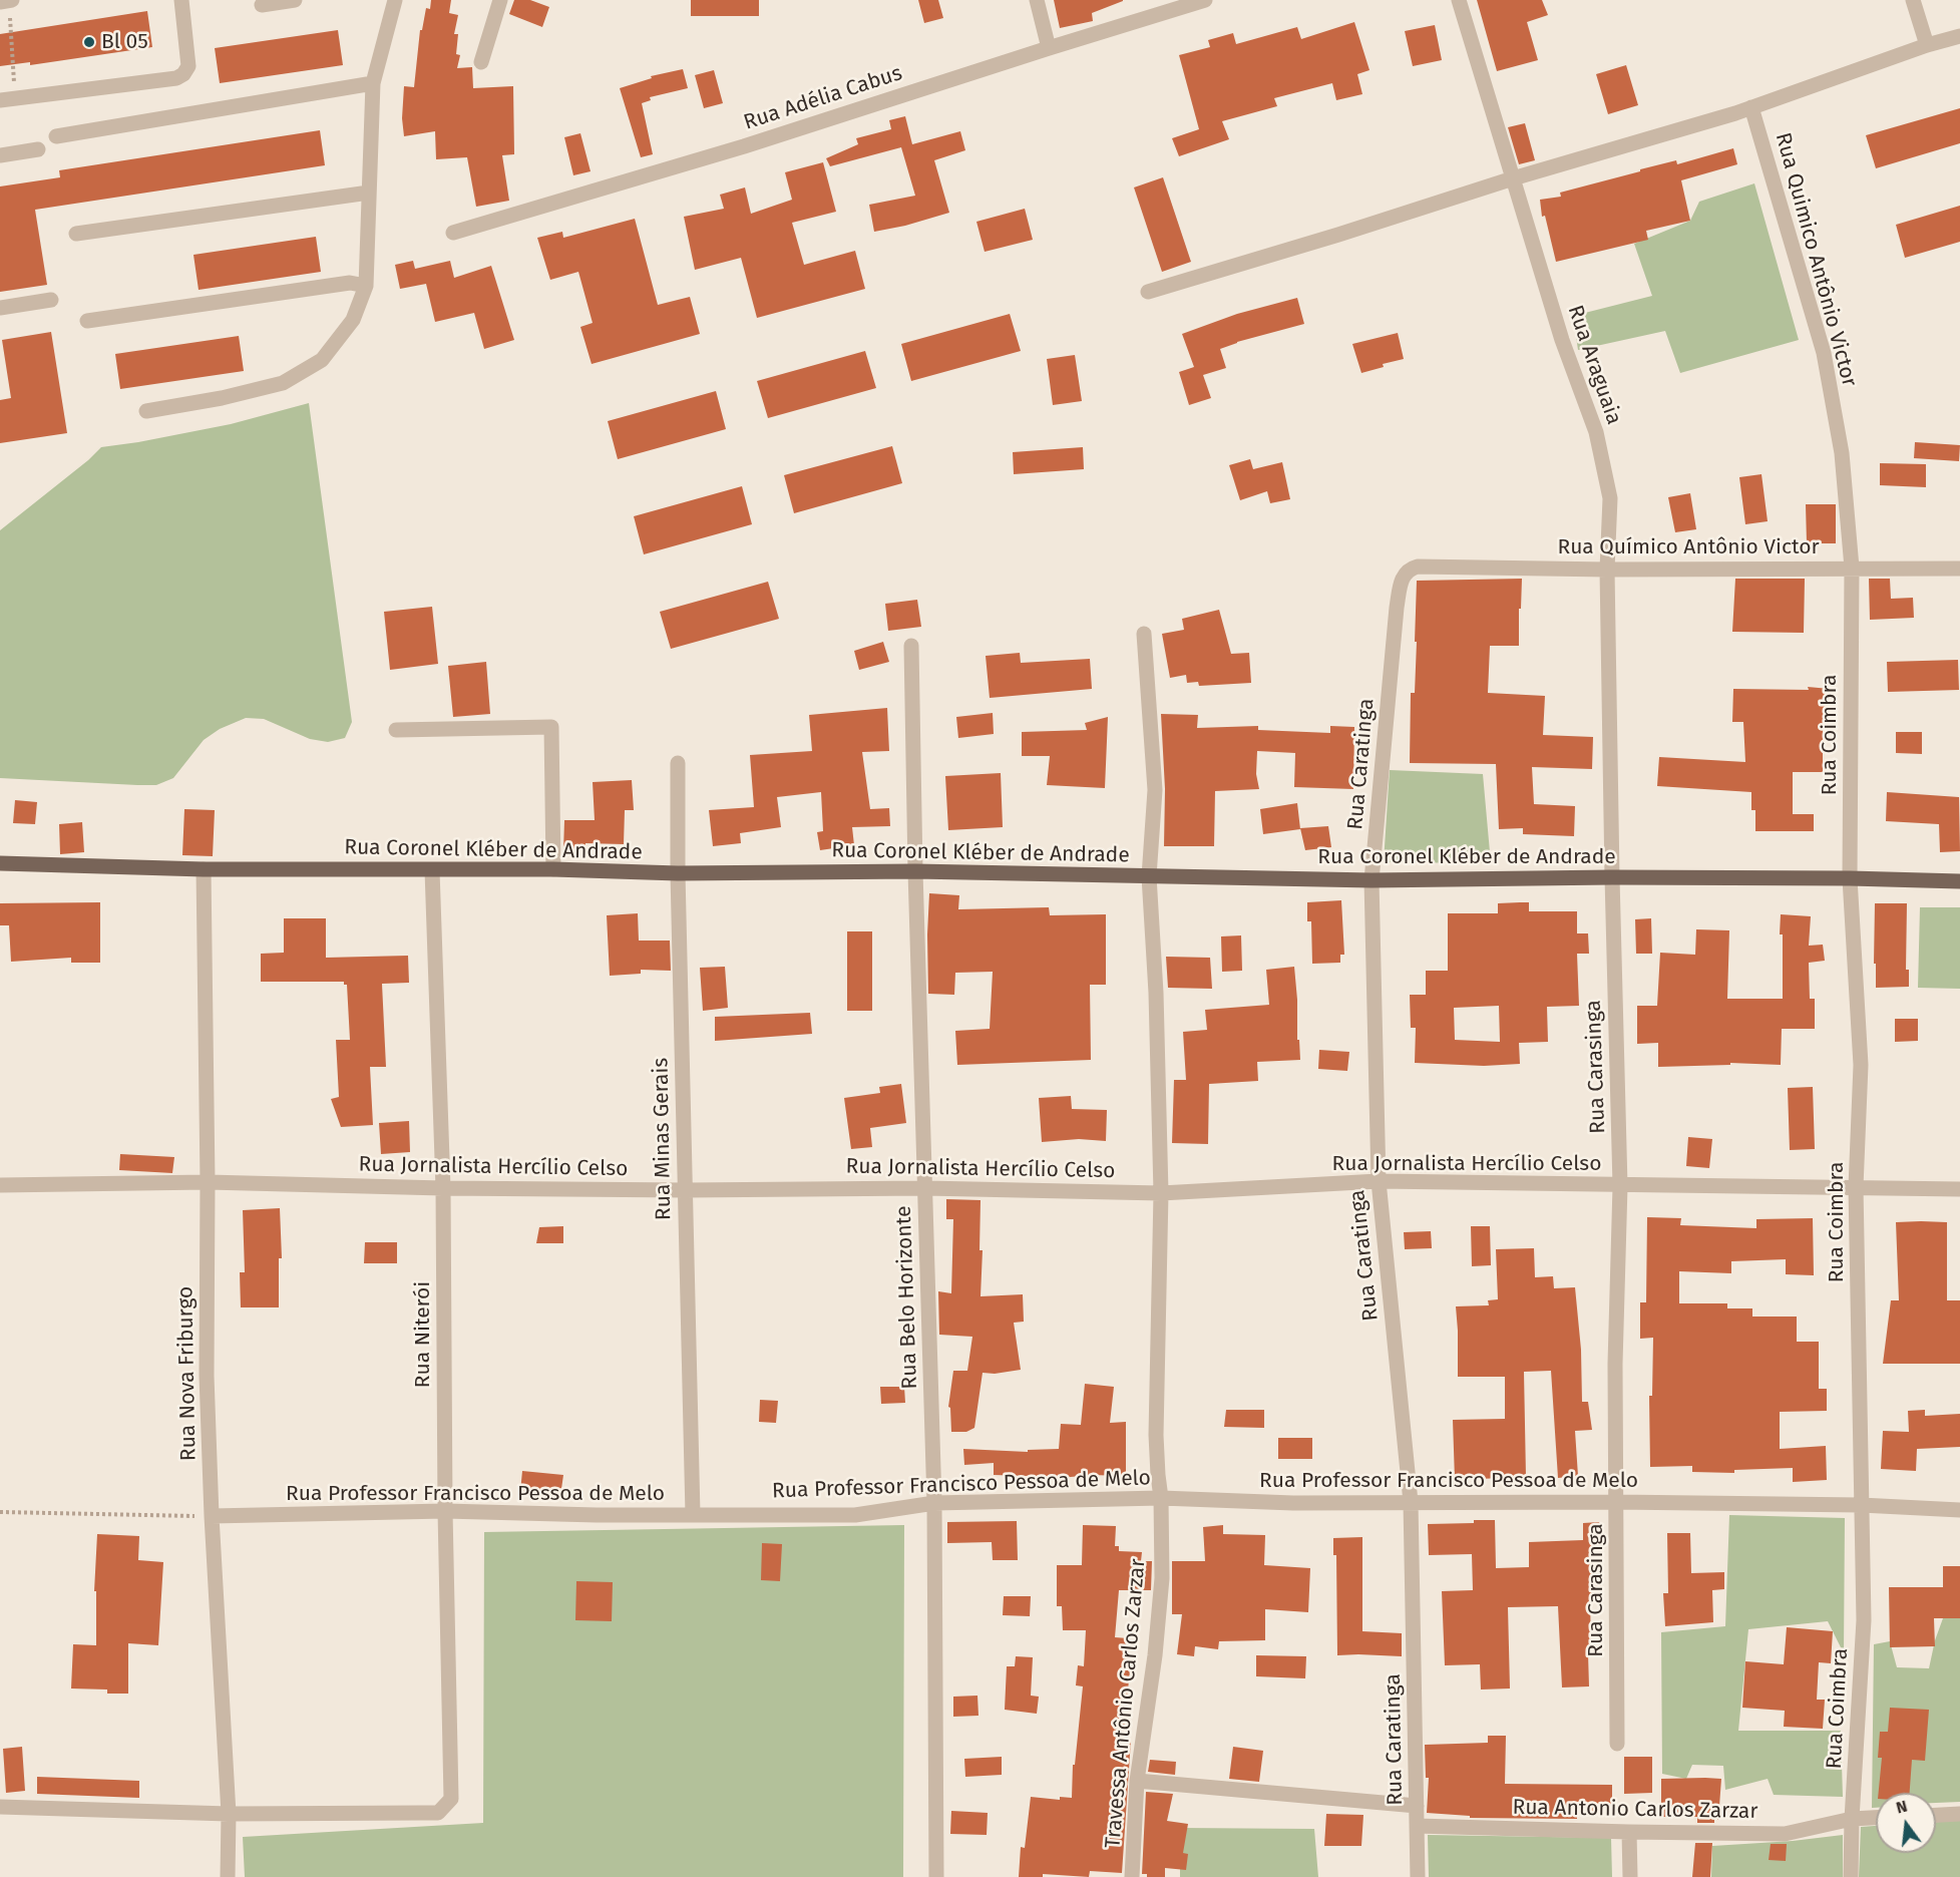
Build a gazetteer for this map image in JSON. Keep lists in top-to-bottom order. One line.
{"streets":{"main road":["Rua Coronel Kléber de Andrade"],"street":["Rua Adélia Cabus","Rua Quimico Antônio Victor","Rua Araguaia","Rua Químico Antônio Victor","Rua Coimbra","Rua Caratinga","Rua Carasinga","Rua Minas Gerais","Rua Jornalista Hercílio Celso","Rua Belo Horizonte","Rua Niterói","Rua Nova Friburgo","Rua Professor Francisco Pessoa de Melo","Travessa Antônio Carlos Zarzar","Rua Antonio Carlos Zarzar"]},"crossings":[["Rua Quimico Antônio Victor","Rua Químico Antônio Victor"],["Rua Quimico Antônio Victor","Rua Coimbra"],["Rua Araguaia","Rua Químico Antônio Victor"],["Rua Araguaia","Rua Carasinga"],["Rua Químico Antônio Victor","Rua Coimbra"],["Rua Químico Antônio Victor","Rua Caratinga"],["Rua Químico Antônio Victor","Rua Carasinga"],["Rua Coimbra","Rua Coronel Kléber de Andrade"],["Rua Coimbra","Rua Jornalista Hercílio Celso"],["Rua Coimbra","Rua Professor Francisco Pessoa de Melo"],["Rua Coimbra","Rua Antonio Carlos Zarzar"],["Rua Caratinga","Rua Coronel Kléber de Andrade"],["Rua Caratinga","Rua Jornalista Hercílio Celso"],["Rua Caratinga","Rua Professor Francisco Pessoa de Melo"],["Rua Caratinga","Rua Antonio Carlos Zarzar"],["Rua Coronel Kléber de Andrade","Rua Carasinga"],["Rua Coronel Kléber de Andrade","Rua Minas Gerais"],["Rua Coronel Kléber de Andrade","Rua Belo Horizonte"],["Rua Coronel Kléber de Andrade","Rua Niterói"],["Rua Coronel Kléber de Andrade","Rua Nova Friburgo"],["Rua Coronel Kléber de Andrade","Travessa Antônio Carlos Zarzar"],["Rua Carasinga","Rua Jornalista Hercílio Celso"],["Rua Carasinga","Rua Professor Francisco Pessoa de Melo"],["Rua Minas Gerais","Rua Jornalista Hercílio Celso"],["Rua Minas Gerais","Rua Professor Francisco Pessoa de Melo"],["Rua Jornalista Hercílio Celso","Rua Belo Horizonte"],["Rua Jornalista Hercílio Celso","Rua Niterói"],["Rua Jornalista Hercílio Celso","Rua Nova Friburgo"],["Rua Jornalista Hercílio Celso","Travessa Antônio Carlos Zarzar"],["Rua Belo Horizonte","Rua Professor Francisco Pessoa de Melo"],["Rua Niterói","Rua Nova Friburgo"],["Rua Niterói","Rua Professor Francisco Pessoa de Melo"],["Rua Nova Friburgo","Rua Professor Francisco Pessoa de Melo"],["Rua Professor Francisco Pessoa de Melo","Travessa Antônio Carlos Zarzar"]],"places":["Bl 05"],"north":"top"}
